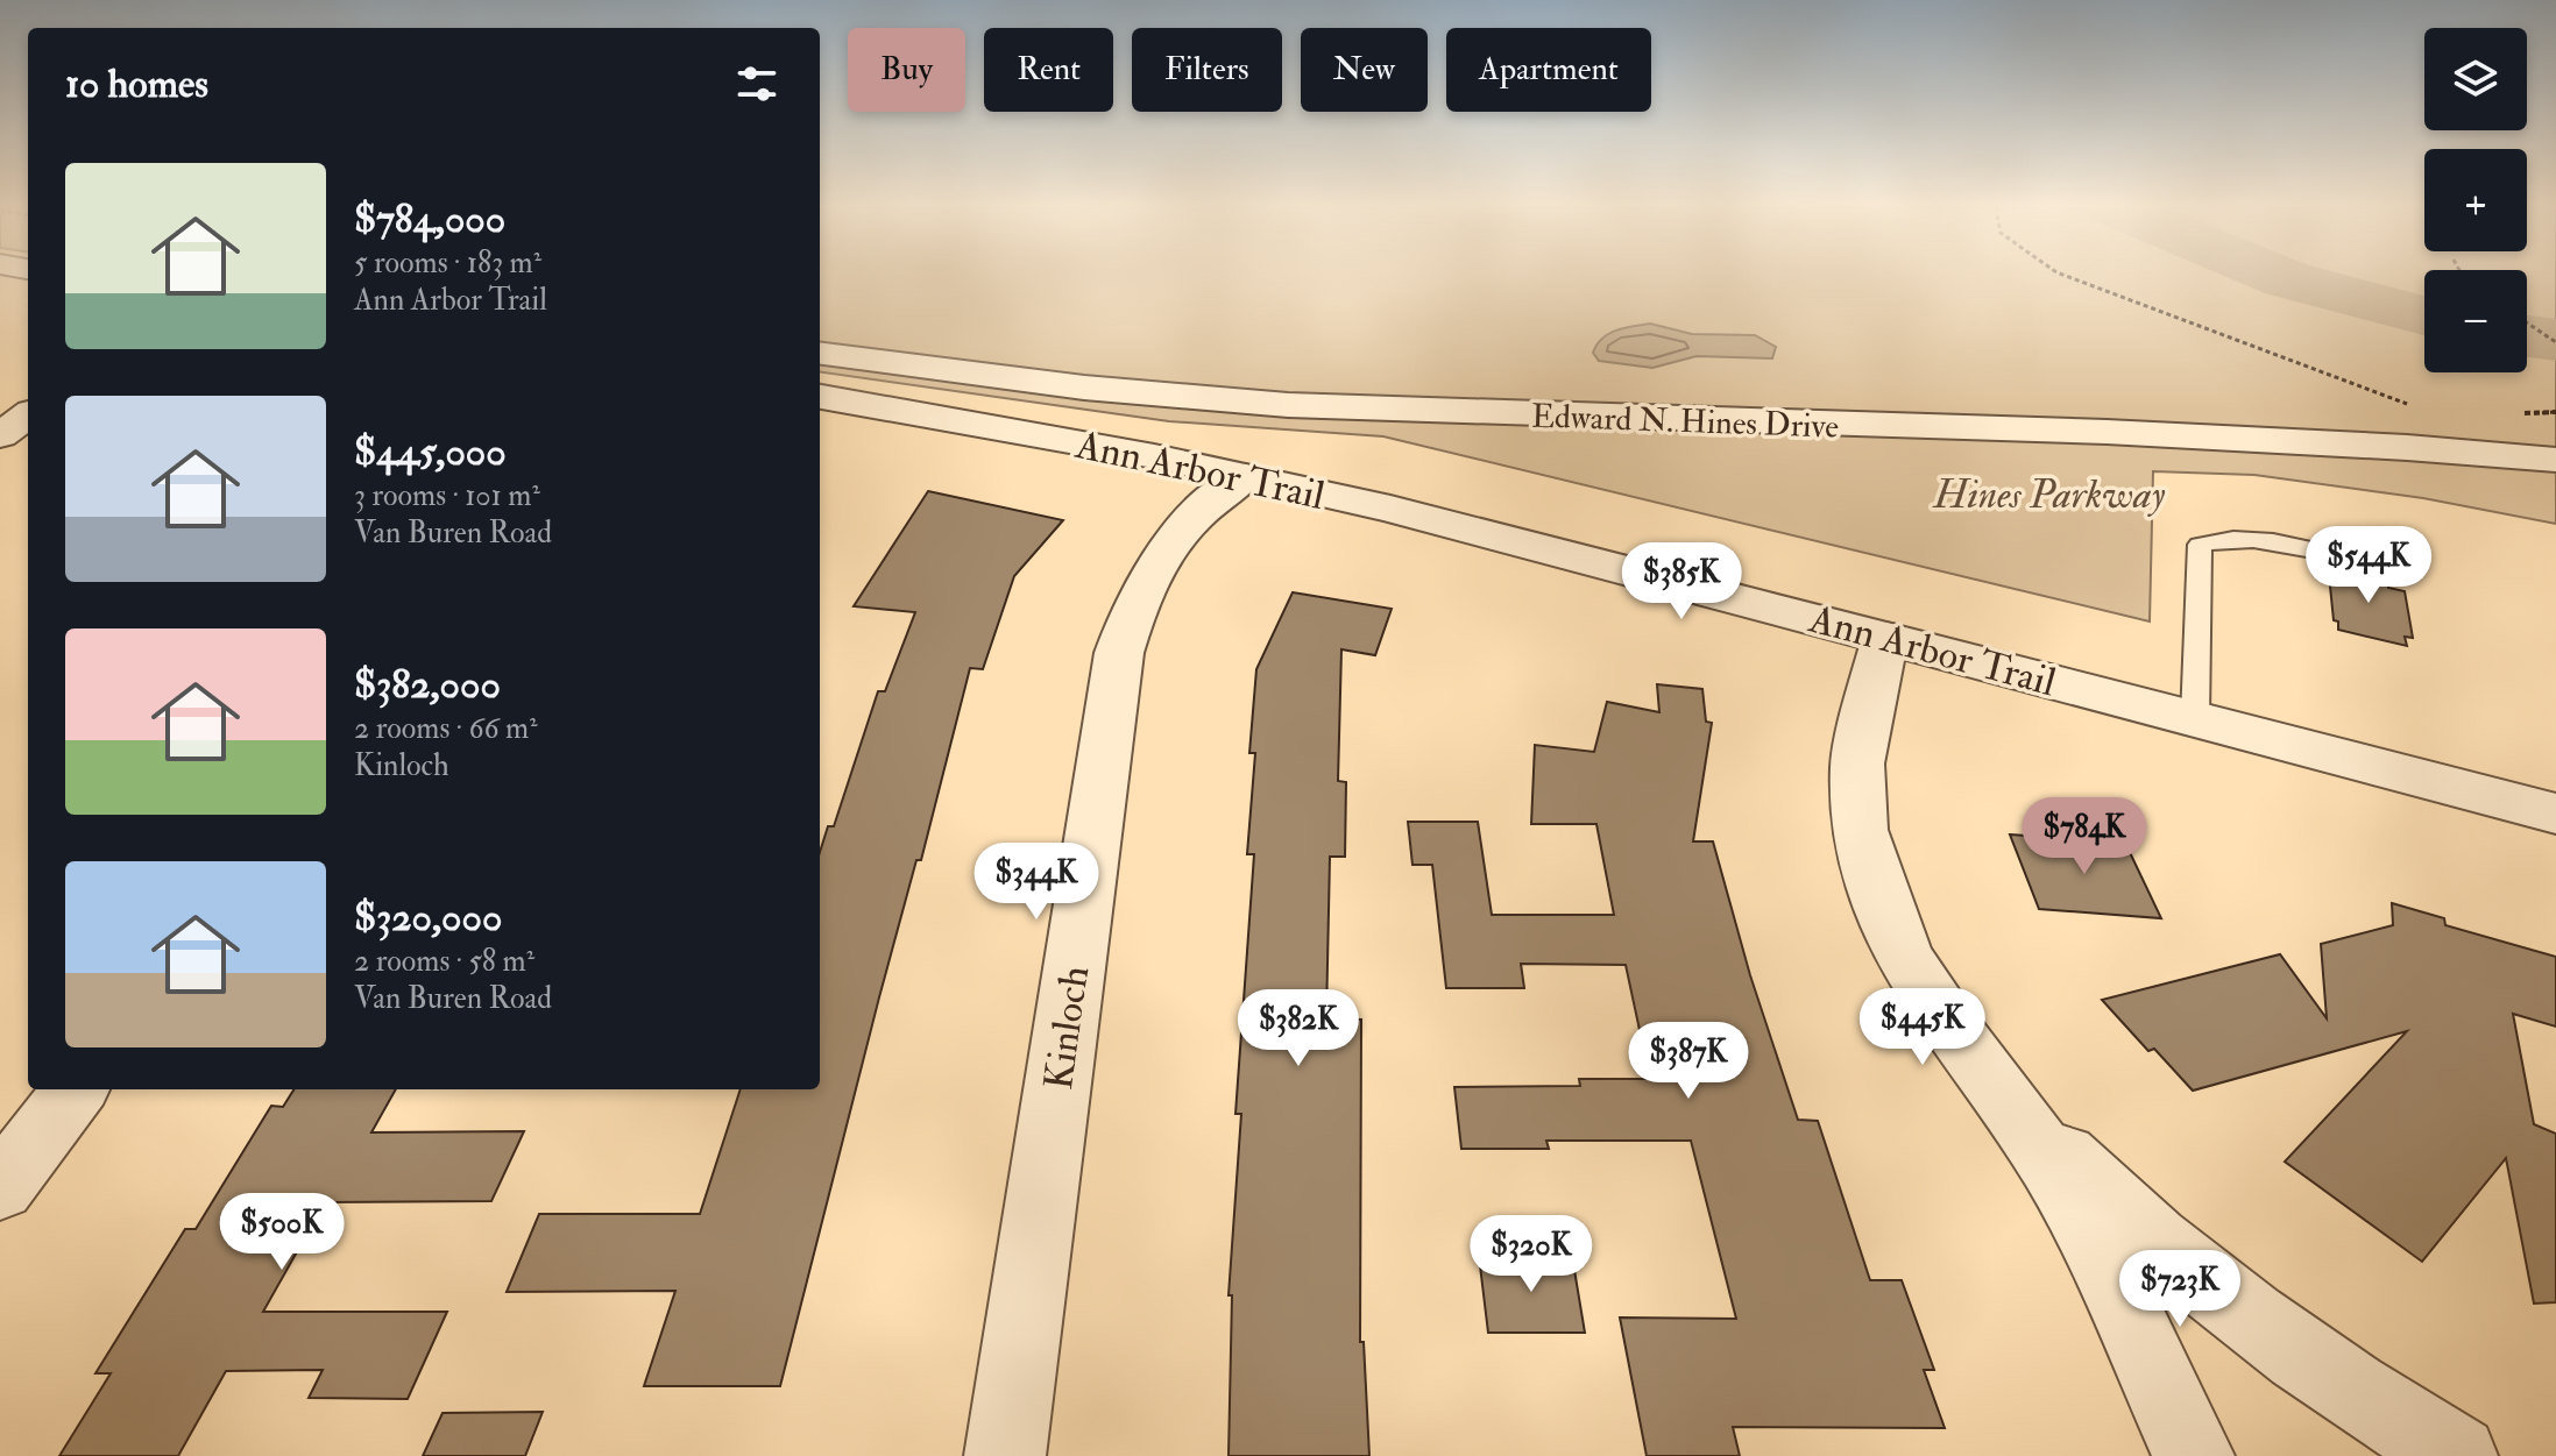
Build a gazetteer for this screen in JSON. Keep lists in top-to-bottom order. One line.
{"streets":{"street":["Edward N. Hines Drive","Ann Arbor Trail","Kinloch"]},"crossings":[["Ann Arbor Trail","Kinloch"]],"parks":["Hines Parkway"],"page":{"map_buttons":["+","−"],"chip":["Buy","Rent","Filters","New","Apartment"],"heading":"10 homes","list":[{"name":"$784,000","note":"5 rooms · 183 m² · Ann Arbor Trail"},{"name":"$445,000","note":"3 rooms · 101 m² · Van Buren Road"},{"name":"$382,000","note":"2 rooms · 66 m² · Kinloch"},{"name":"$320,000","note":"2 rooms · 58 m² · Van Buren Road"}],"price":["$544K","$385K","$784K","$344K","$445K","$382K","$387K","$500K","$320K","$723K"]}}
